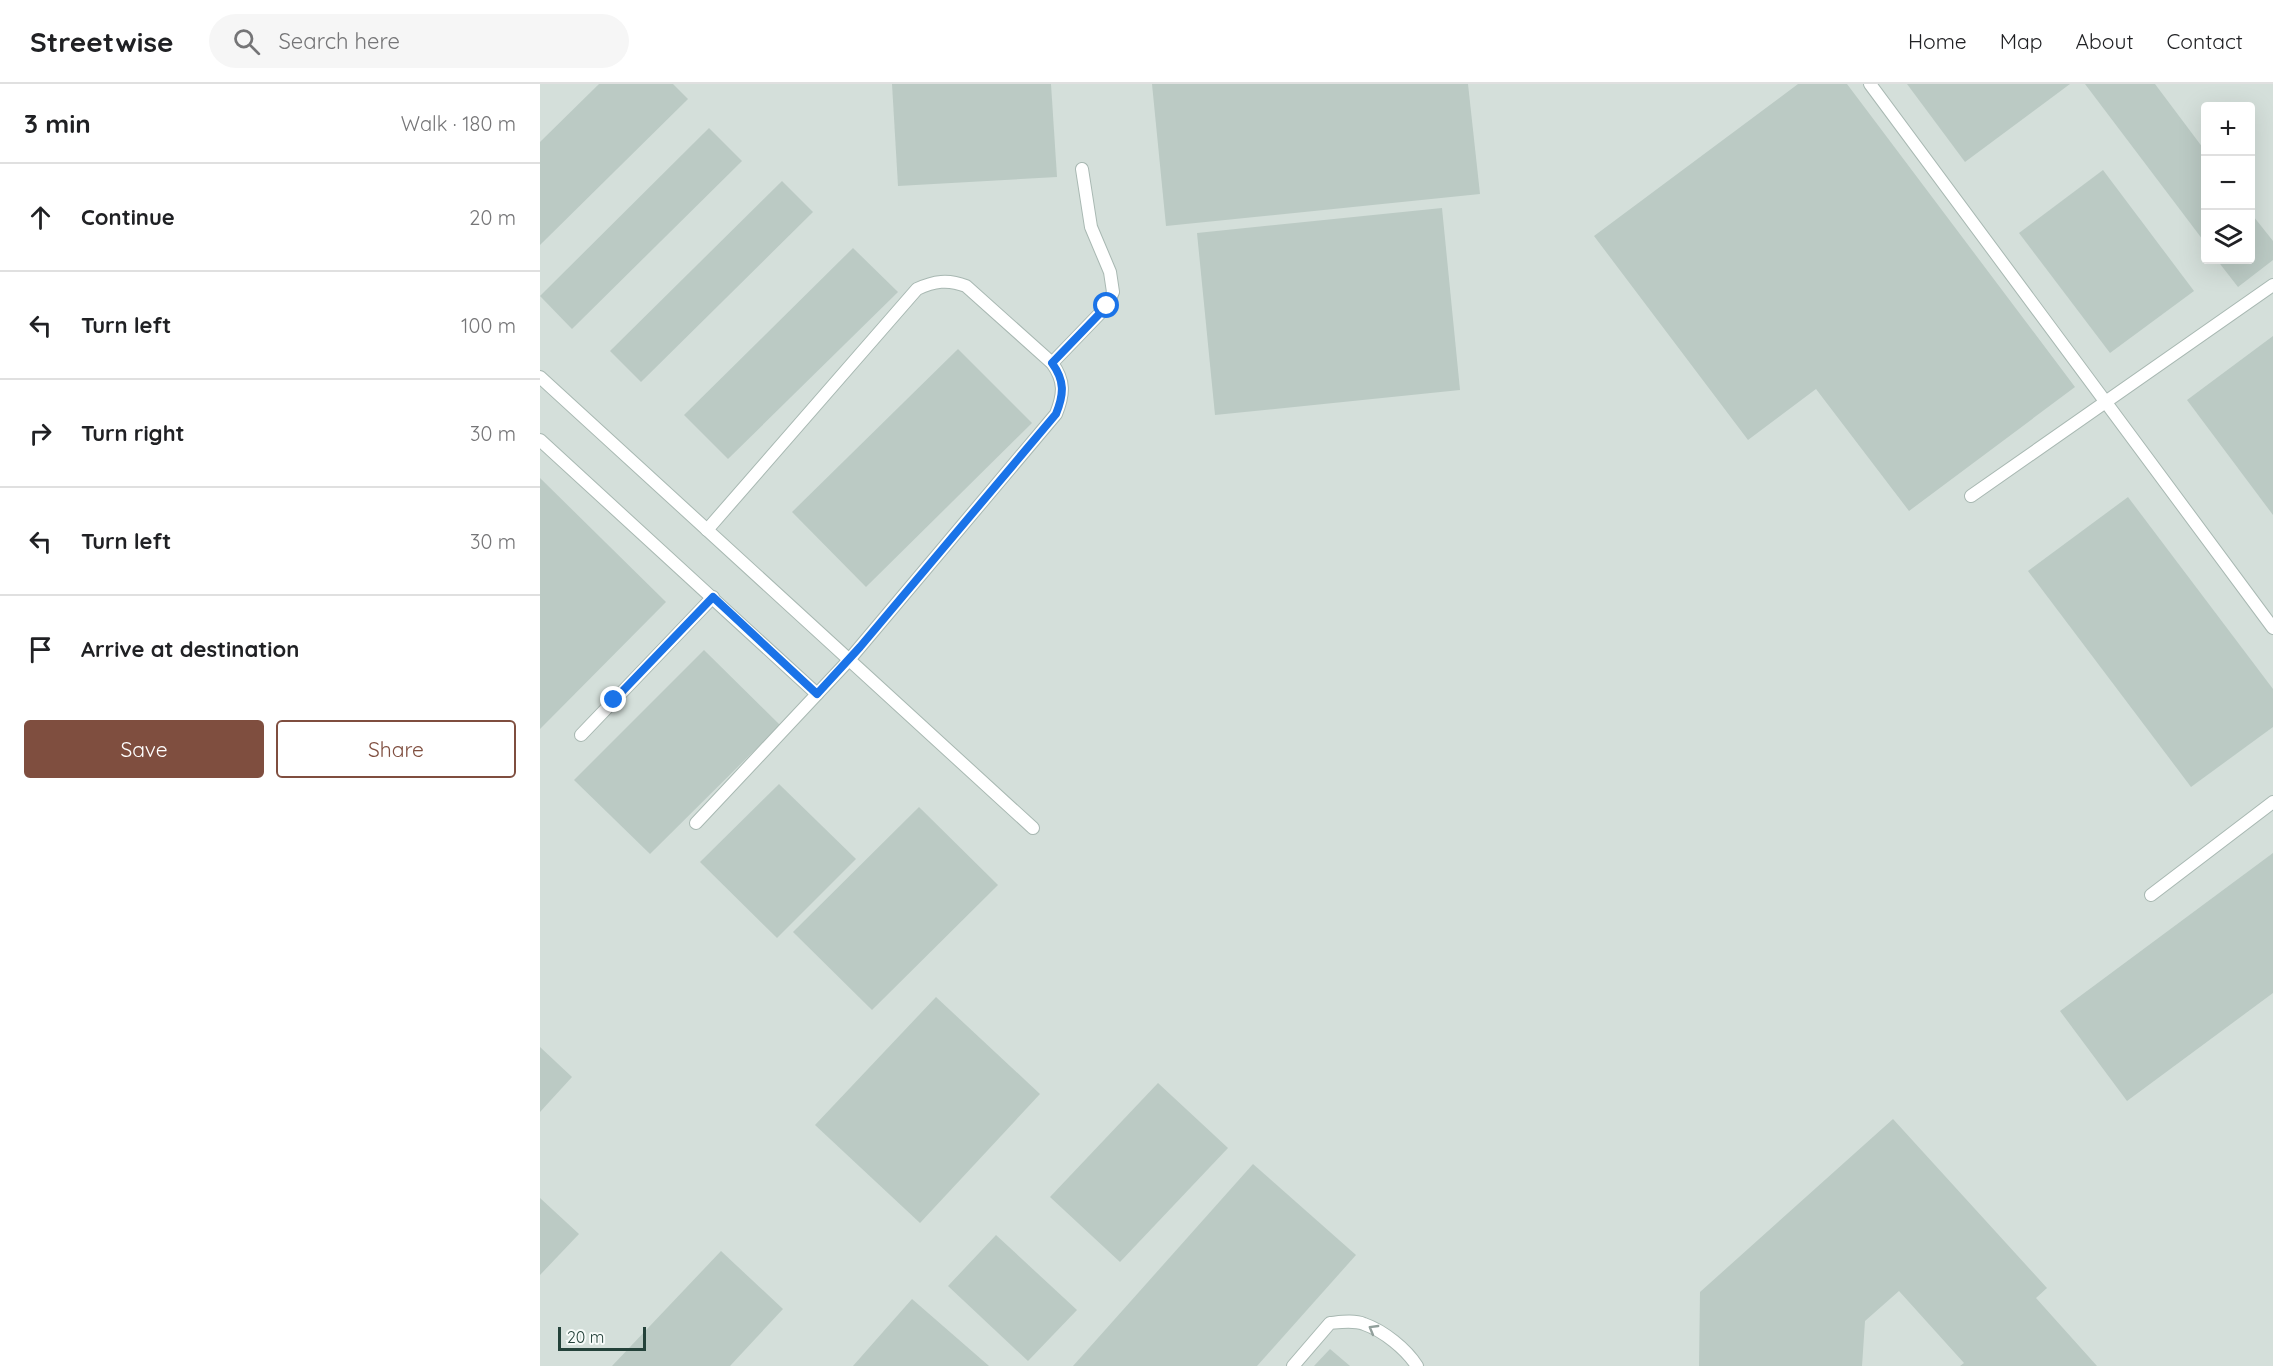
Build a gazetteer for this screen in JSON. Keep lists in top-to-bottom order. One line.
{"scale_bar":"20 m","page":{"header":"Streetwise","search":"Search here","nav":["Home","Map","About","Contact"],"heading":["3 min","Walk · 180 m"],"map_buttons":["+","−"],"list":[["Continue","20 m"],["Turn left","100 m"],["Turn right","30 m"],["Turn left","30 m"],"Arrive at destination"],"buttons":["Save","Share"],"scale":"20 m"}}
